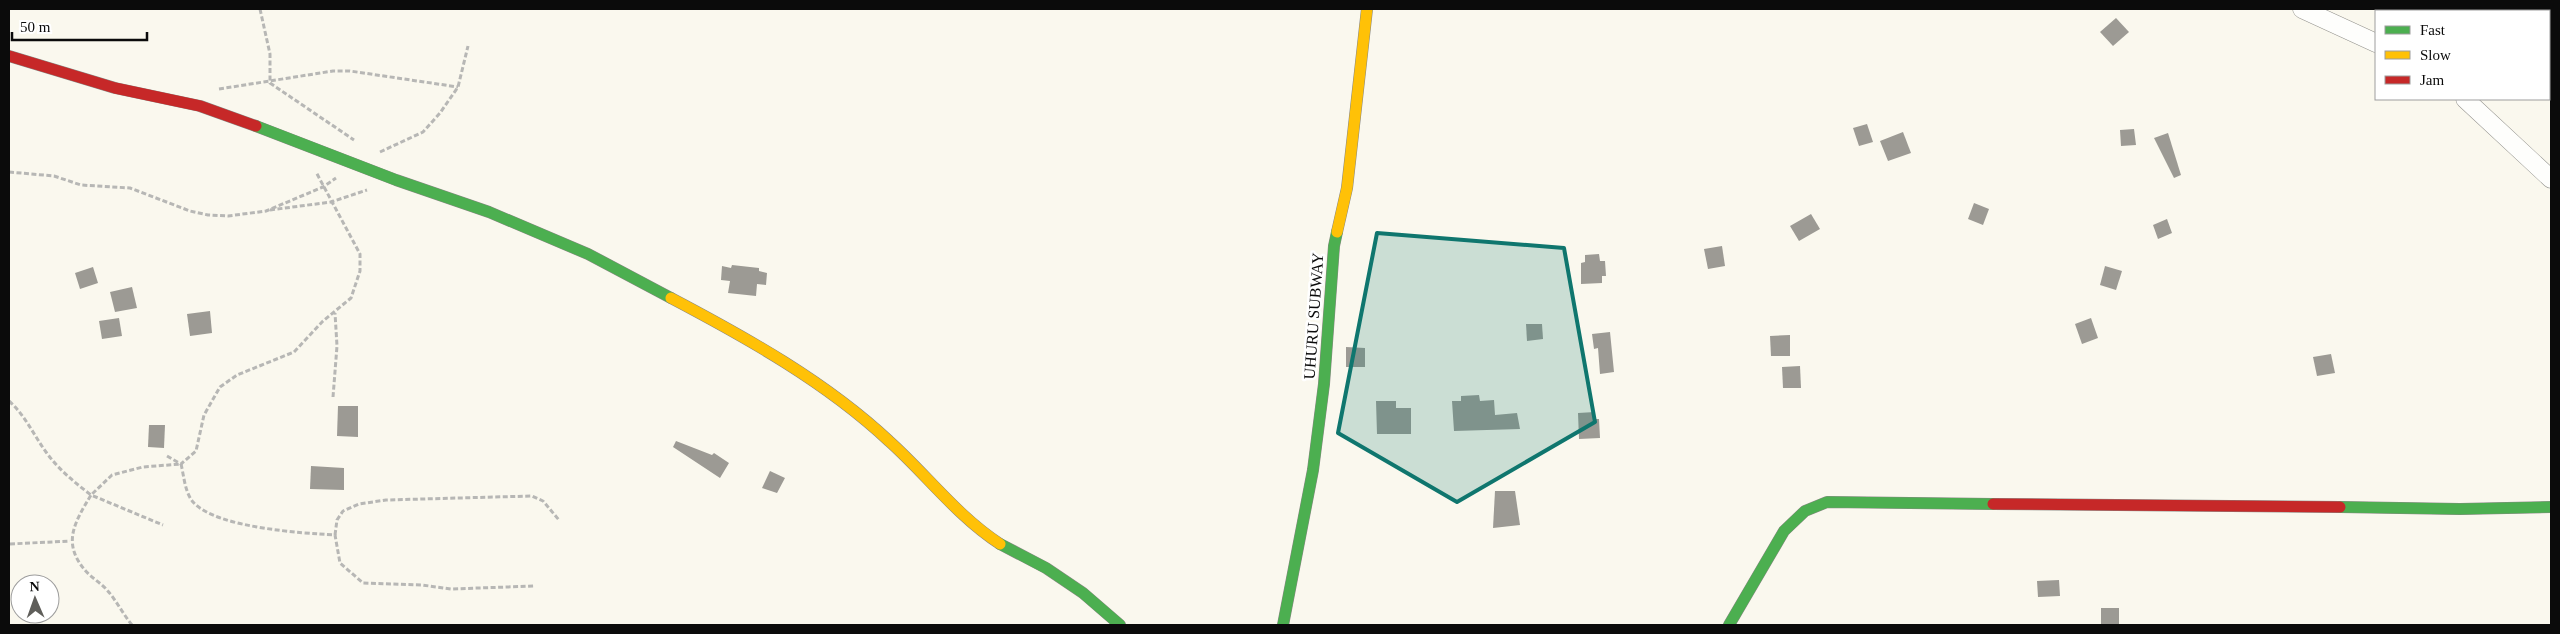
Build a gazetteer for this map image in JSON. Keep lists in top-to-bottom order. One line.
{"streets":{"street":["UHURU SUBWAY"]},"legend":["Fast","Slow","Jam"],"scale_bar":"50 m","north":"top"}
